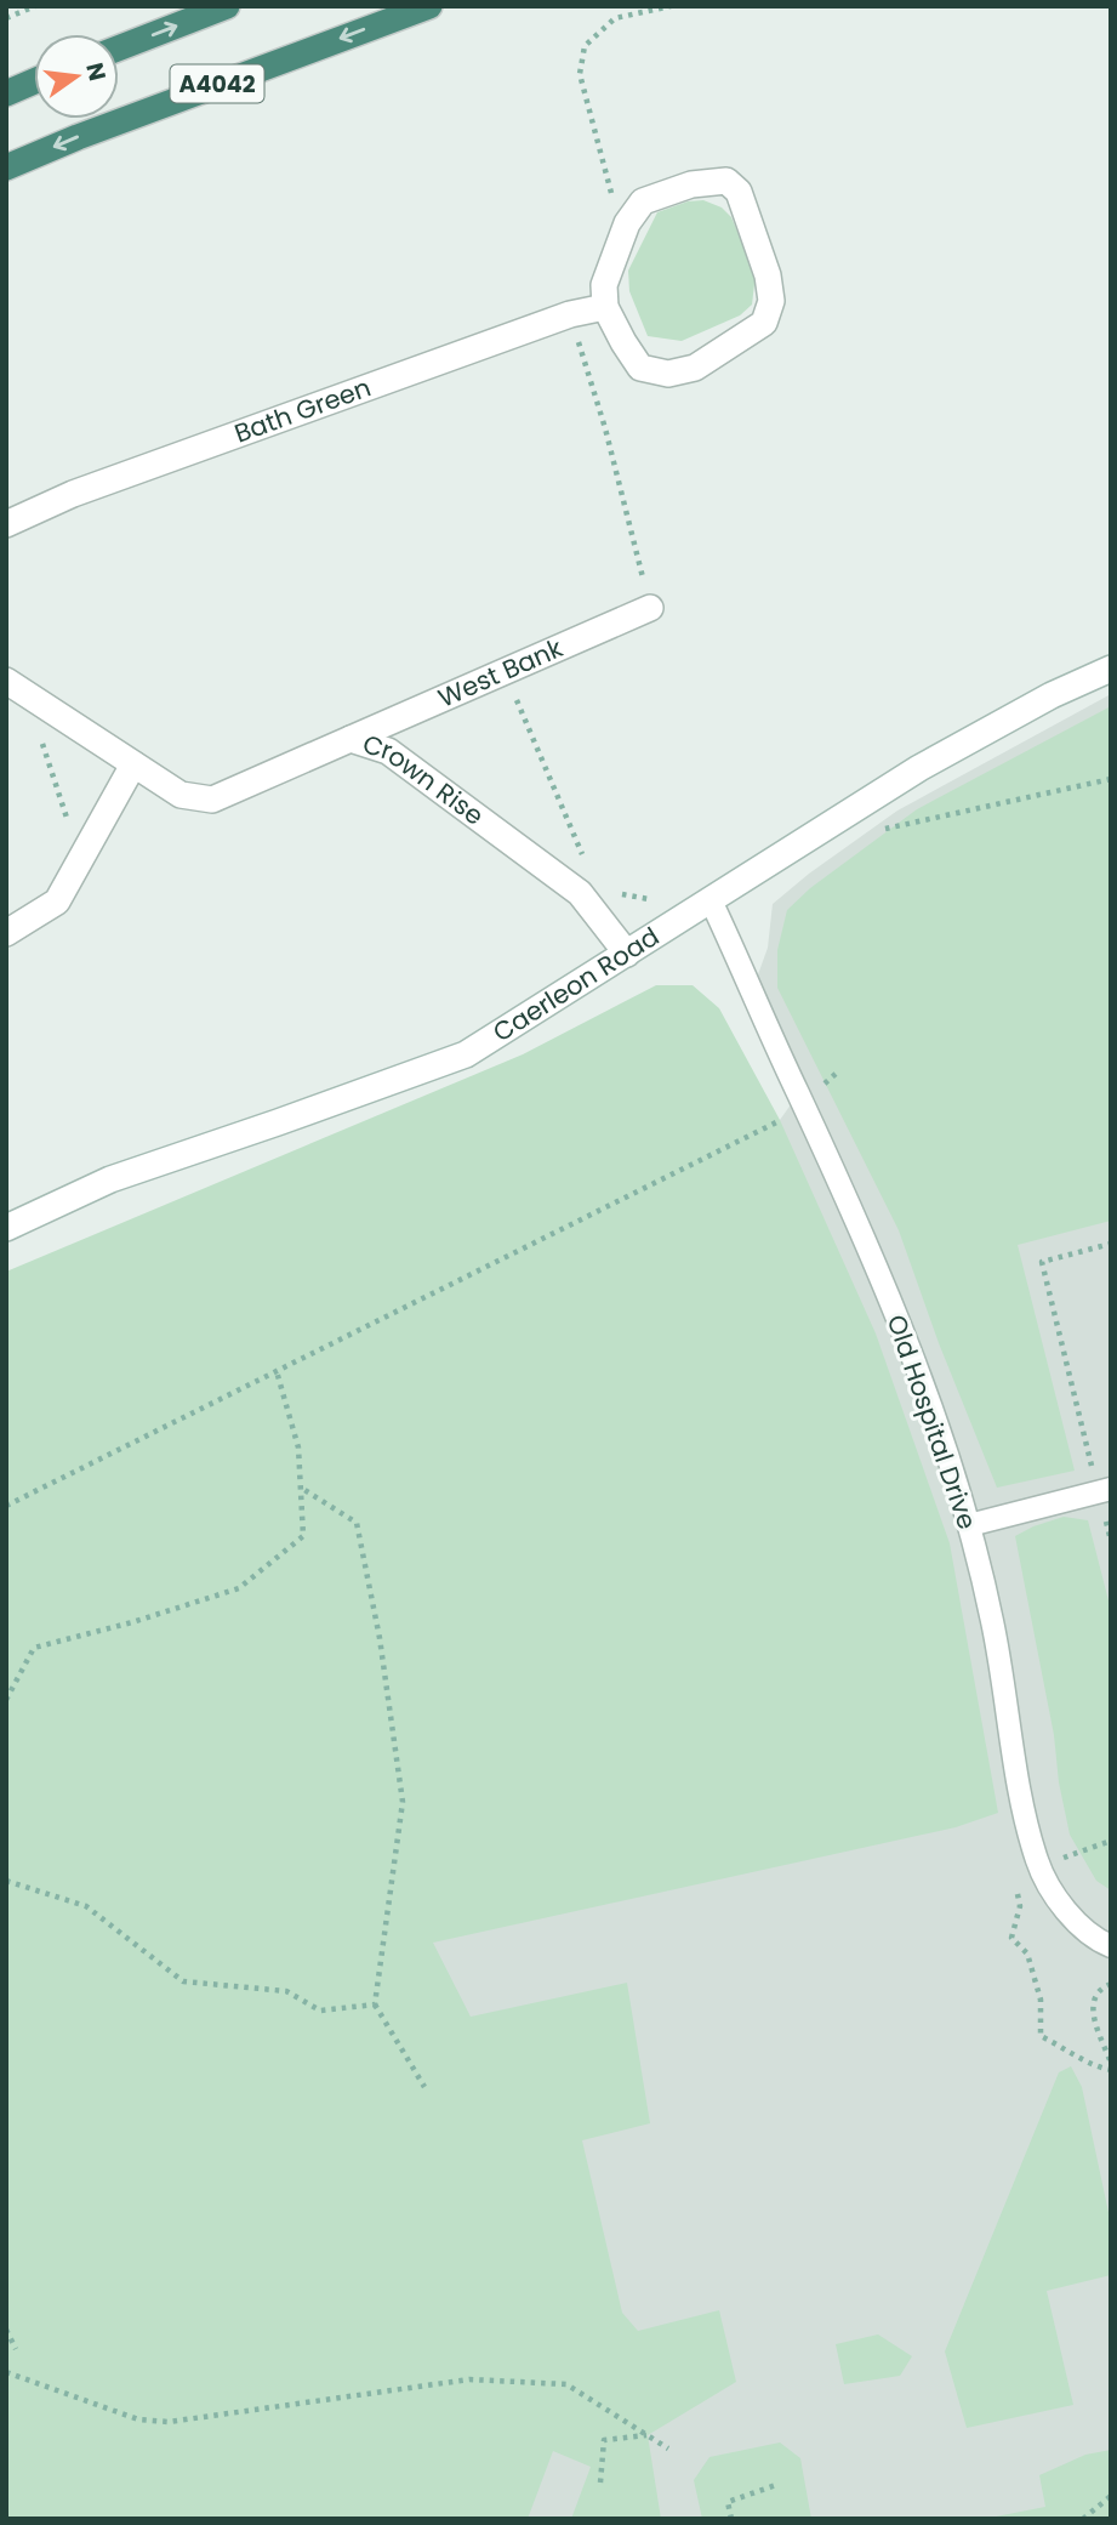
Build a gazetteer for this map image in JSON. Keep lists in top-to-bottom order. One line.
{"streets":{"highway":["A4042"],"street":["Bath Green","West Bank","Crown Rise","Caerleon Road"],"lane":["Old Hospital Drive"]},"crossings":[["West Bank","Crown Rise"],["Crown Rise","Caerleon Road"],["Caerleon Road","Old Hospital Drive"]],"north":"right"}
